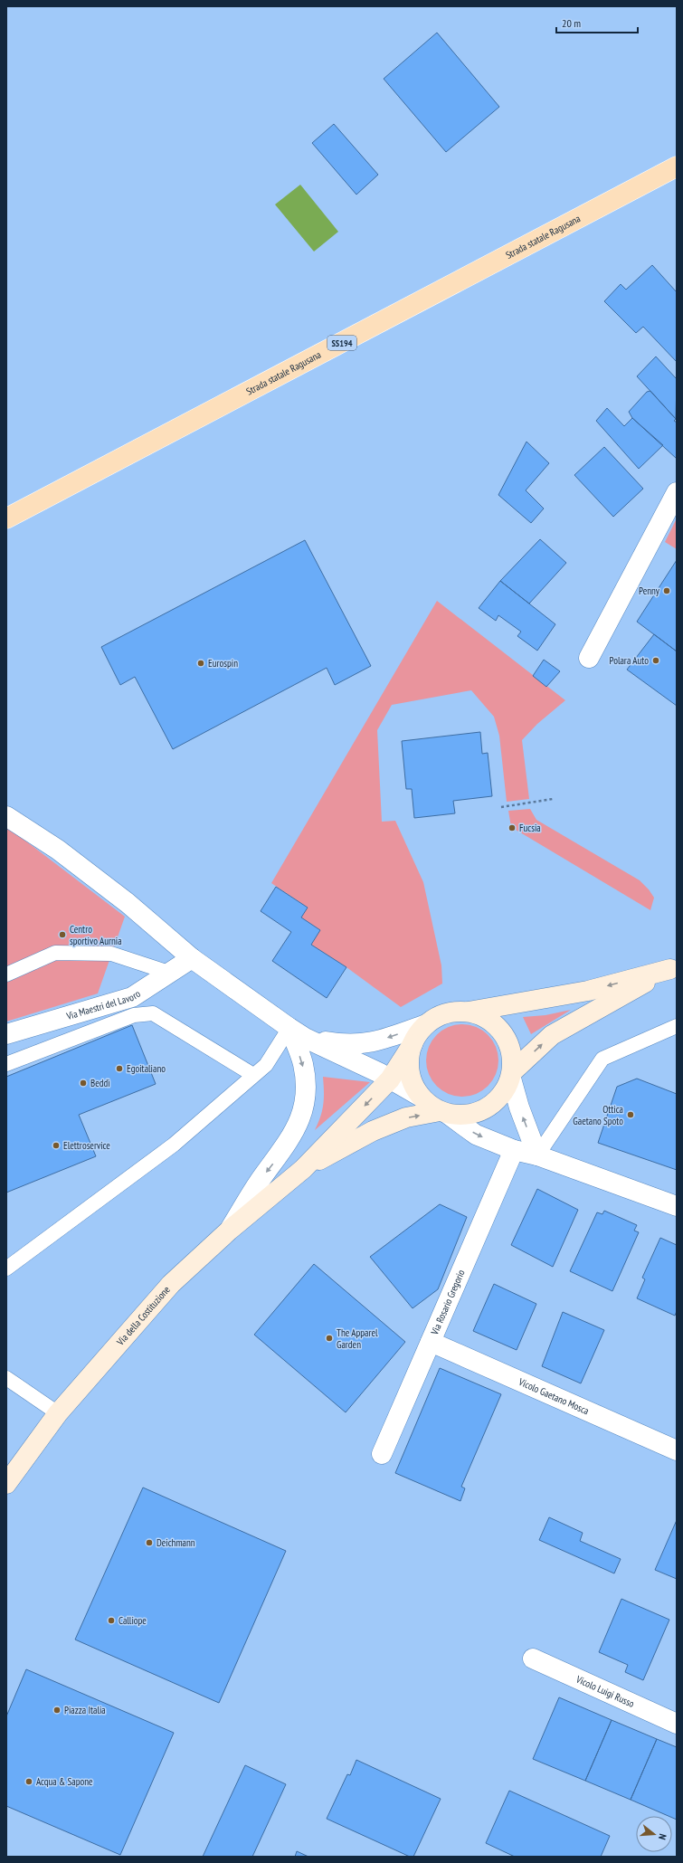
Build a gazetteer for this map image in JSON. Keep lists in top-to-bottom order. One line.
{"streets":{"main road":["Strada statale Ragusana","SS194","Via della Costituzione"],"street":["Via Maestri del Lavoro","Via Rosario Gregorio","Vicolo Gaetano Mosca","Vicolo Luigi Russo"]},"crossings":[["Via Rosario Gregorio","Vicolo Gaetano Mosca"]],"places":["Penny","Polara Auto","Eurospin","Fucsia","Centro sportivo Aurnia","Egoitaliano","Beddì","Ottica Gaetano Spoto","Elettroservice","The Apparel Garden","Deichmann","Calliope","Piazza Italia","Acqua & Sapone"],"scale_bar":"20 m","north":"right"}
